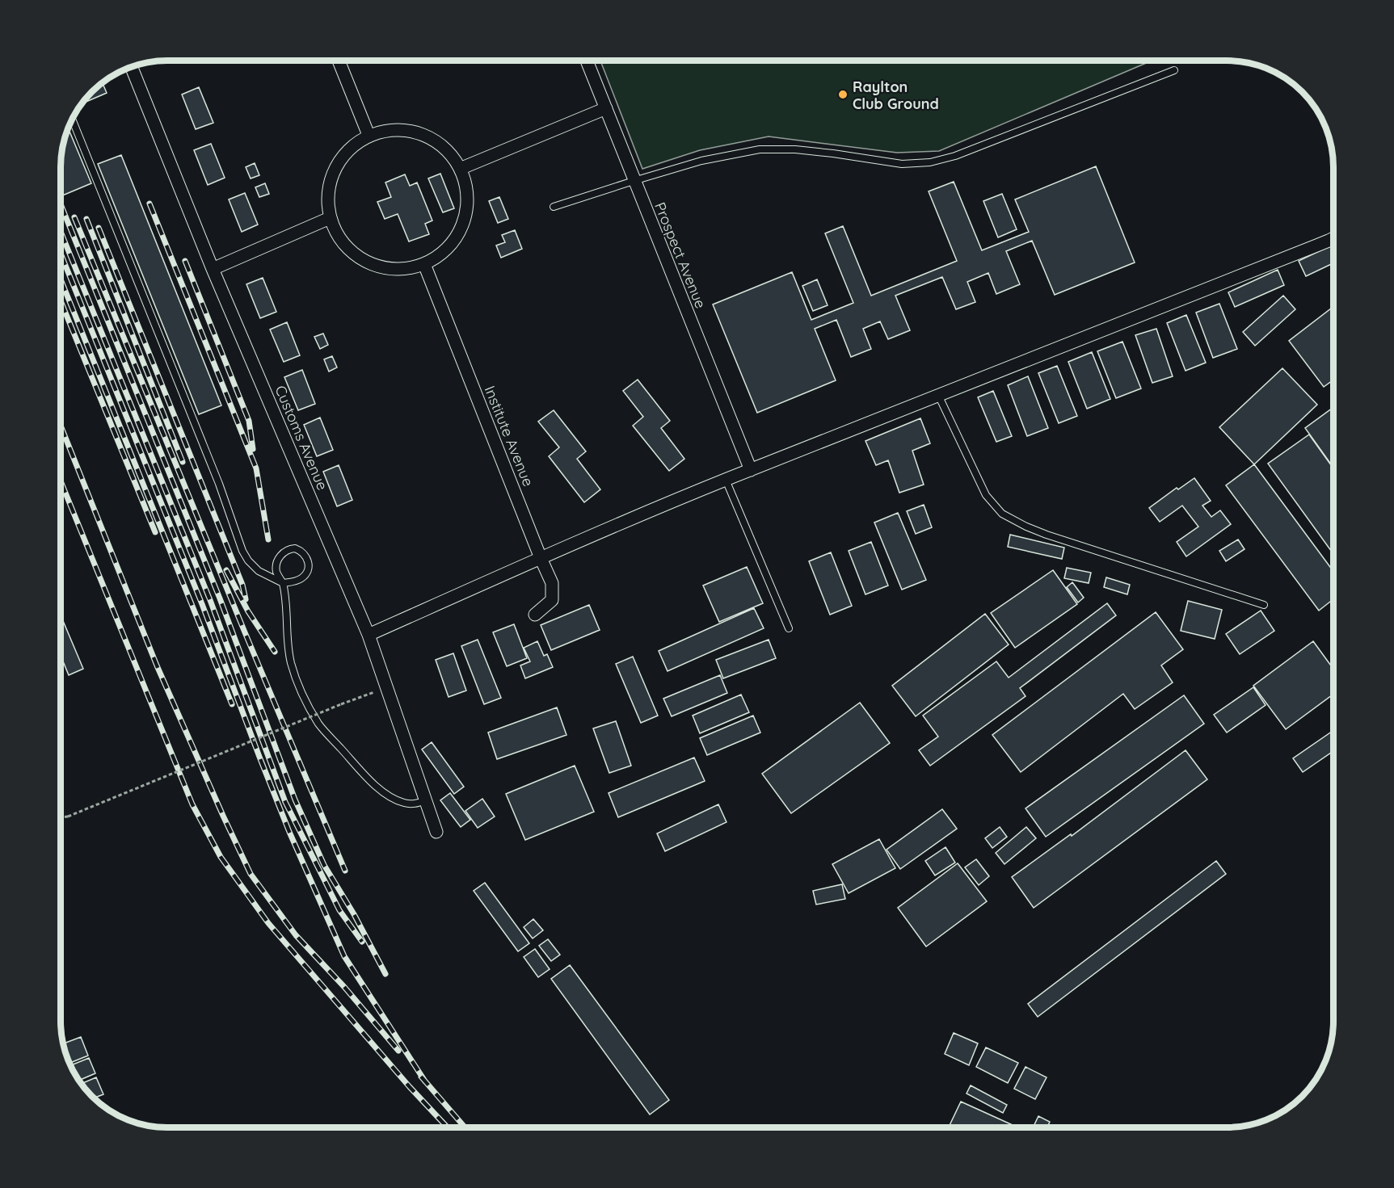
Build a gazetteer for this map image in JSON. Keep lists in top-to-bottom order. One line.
{"streets":{"street":["Prospect Avenue","Institute Avenue","Customs Avenue"]},"places":["Raylton Club Ground"]}
